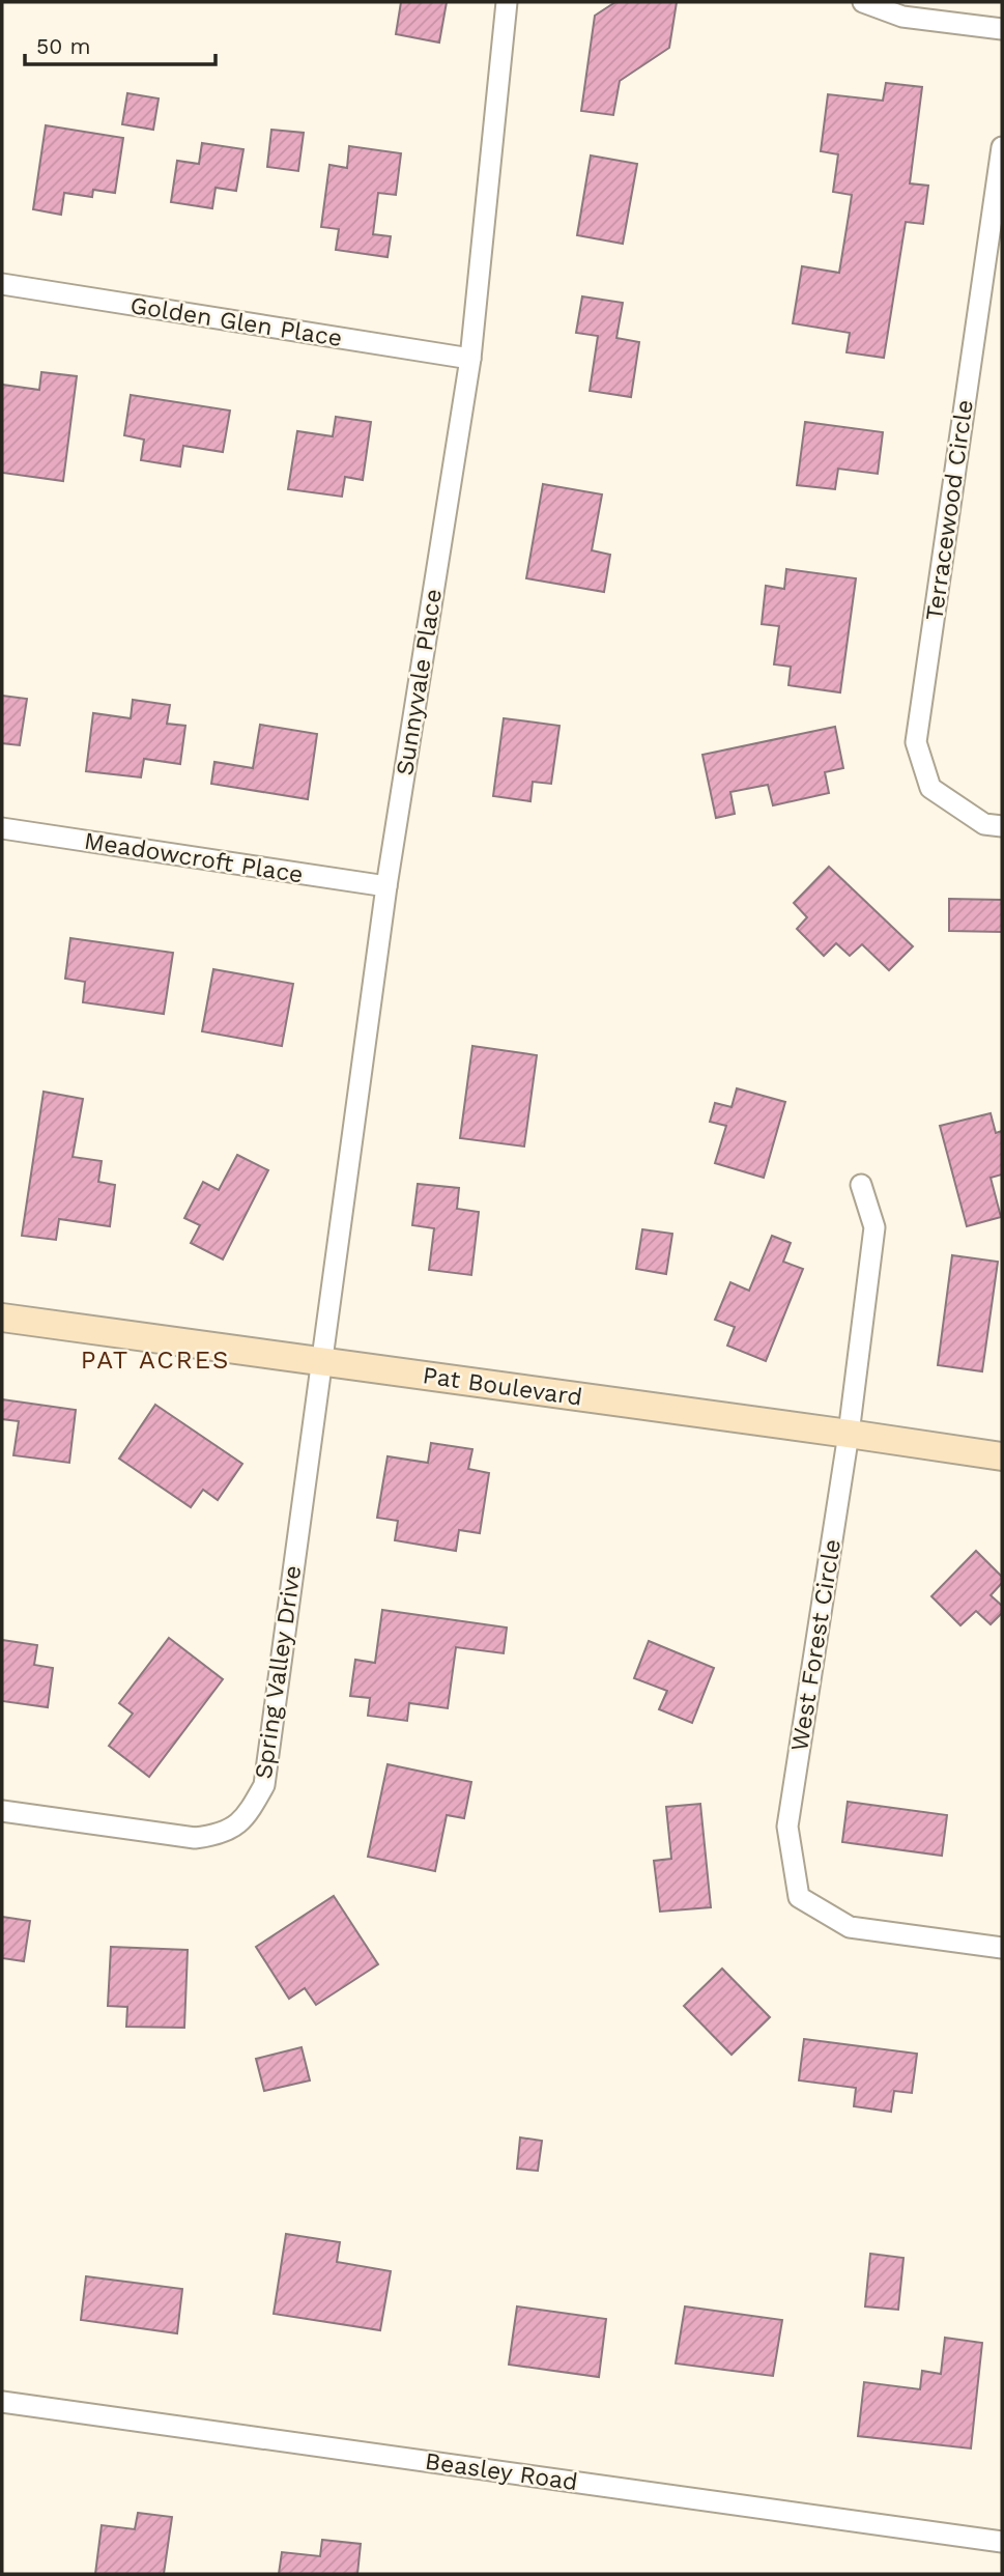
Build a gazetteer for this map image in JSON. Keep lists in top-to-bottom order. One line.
{"streets":{"street":["Golden Glen Place","Terracewood Circle","Sunnyvale Place","Meadowcroft Place","Pat Boulevard","West Forest Circle","Spring Valley Drive","Beasley Road"]},"crossings":[["Golden Glen Place","Sunnyvale Place"],["Sunnyvale Place","Meadowcroft Place"],["Sunnyvale Place","Pat Boulevard"],["Sunnyvale Place","Spring Valley Drive"],["Pat Boulevard","West Forest Circle"],["Pat Boulevard","Spring Valley Drive"]],"districts":["PAT ACRES"],"scale_bar":"50 m"}
